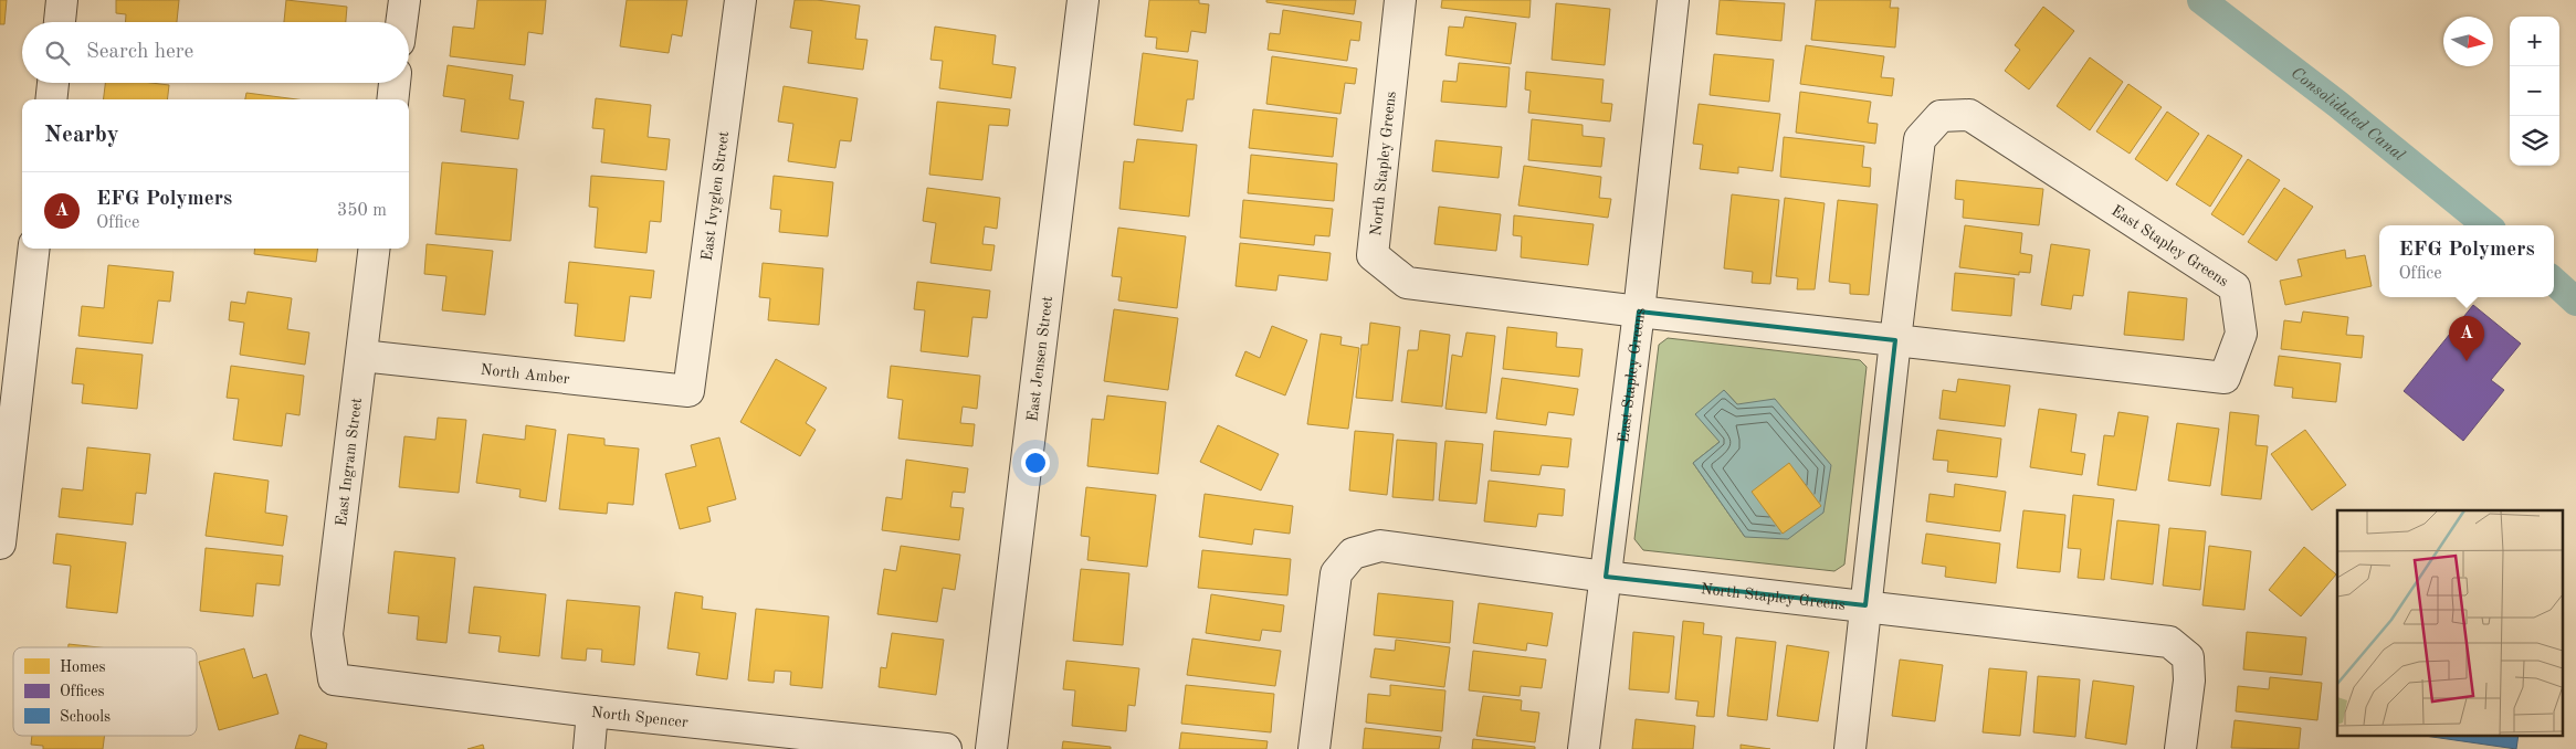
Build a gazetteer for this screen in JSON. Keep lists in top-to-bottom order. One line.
{"streets":{"street":["North Stapley Greens","East Ivyglen Street","East Stapley Greens","East Jensen Street","North Amber","East Ingram Street","North Spencer"]},"crossings":[["North Stapley Greens","East Stapley Greens"],["East Ivyglen Street","North Amber"],["North Amber","East Ingram Street"],["East Ingram Street","North Spencer"]],"water":["Consolidated Canal"],"legend":["Homes","Offices","Schools"],"north":"right","page":{"map_buttons":["+","−"],"search":"Search here","heading":"Nearby","list":[{"mark":"A","name":"EFG Polymers","note":"Office","value":"350 m"}],"popup":["EFG Polymers","Office"],"pins":"A"}}
